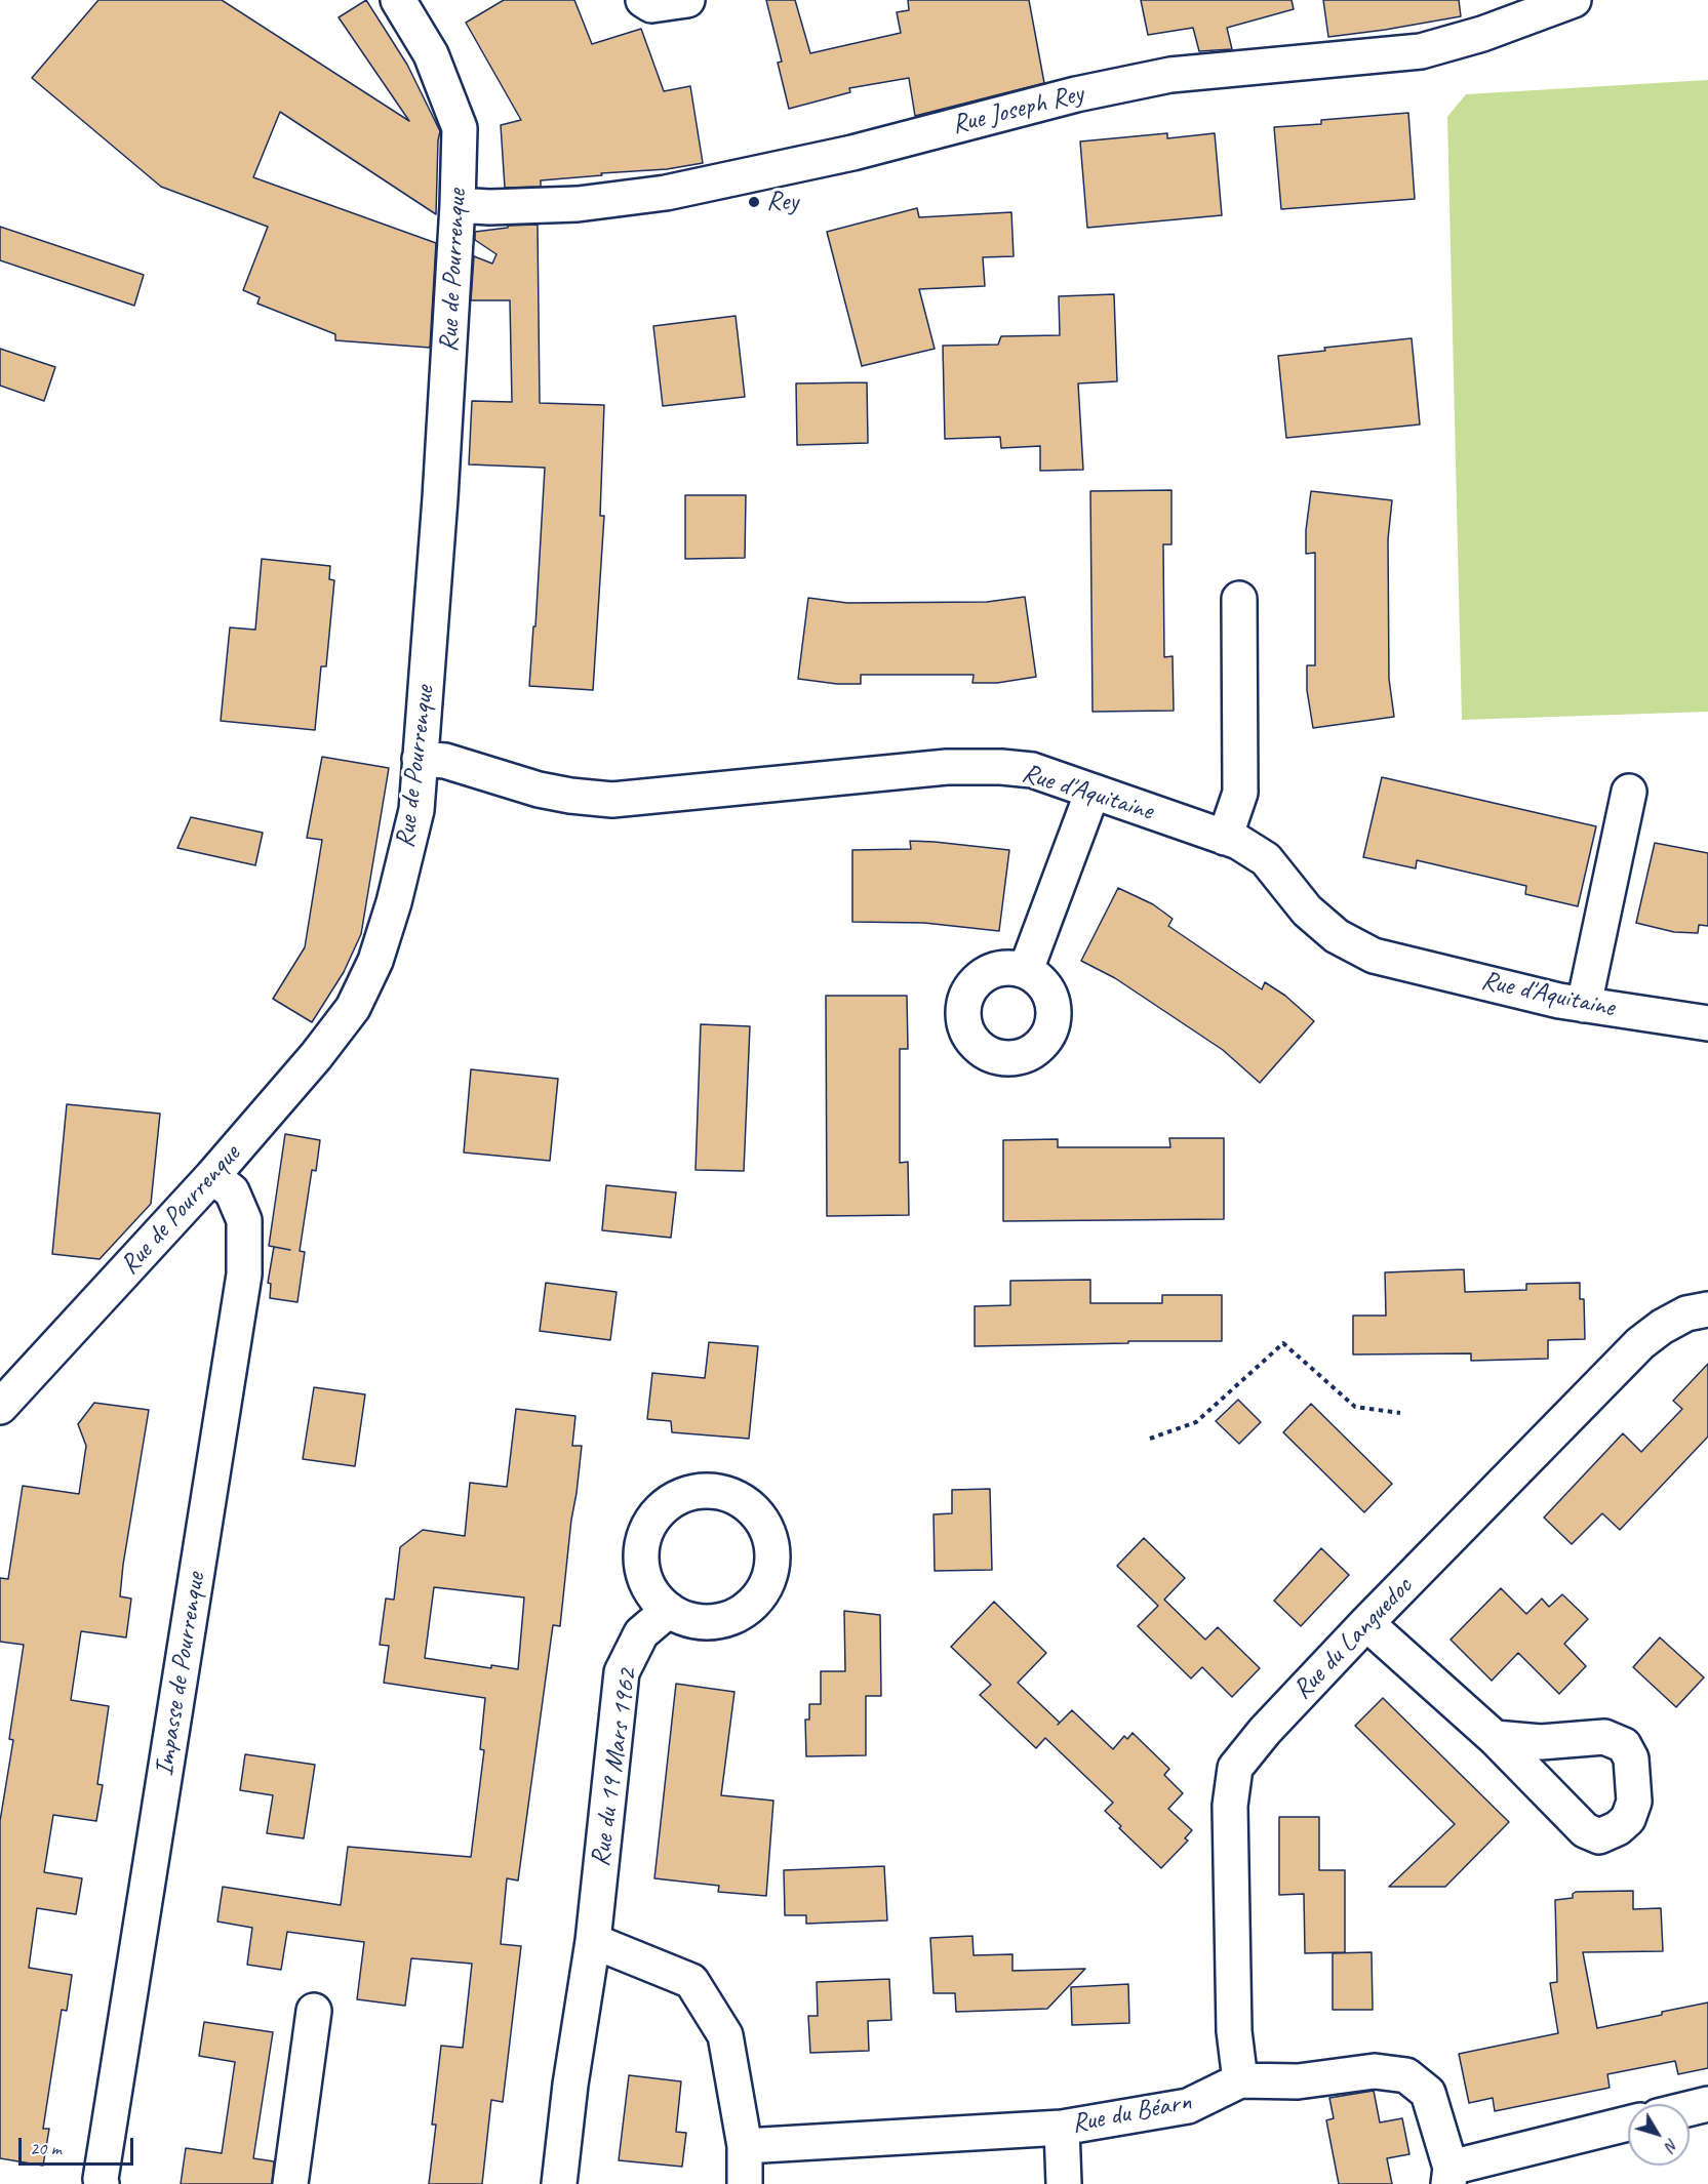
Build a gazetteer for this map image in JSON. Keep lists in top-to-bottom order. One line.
{"streets":{"street":["Rue Joseph Rey","Rue de Pourrenque","Rue d'Aquitaine","Rue du Languedoc","Impasse de Pourrenque","Rue du 19 Mars 1962","Rue du Béarn"]},"crossings":[["Rue Joseph Rey","Rue de Pourrenque"],["Rue de Pourrenque","Rue d'Aquitaine"],["Rue de Pourrenque","Impasse de Pourrenque"],["Rue du Languedoc","Rue du Béarn"]],"places":["Rey"],"scale_bar":"20 m","north":"bottom right"}
